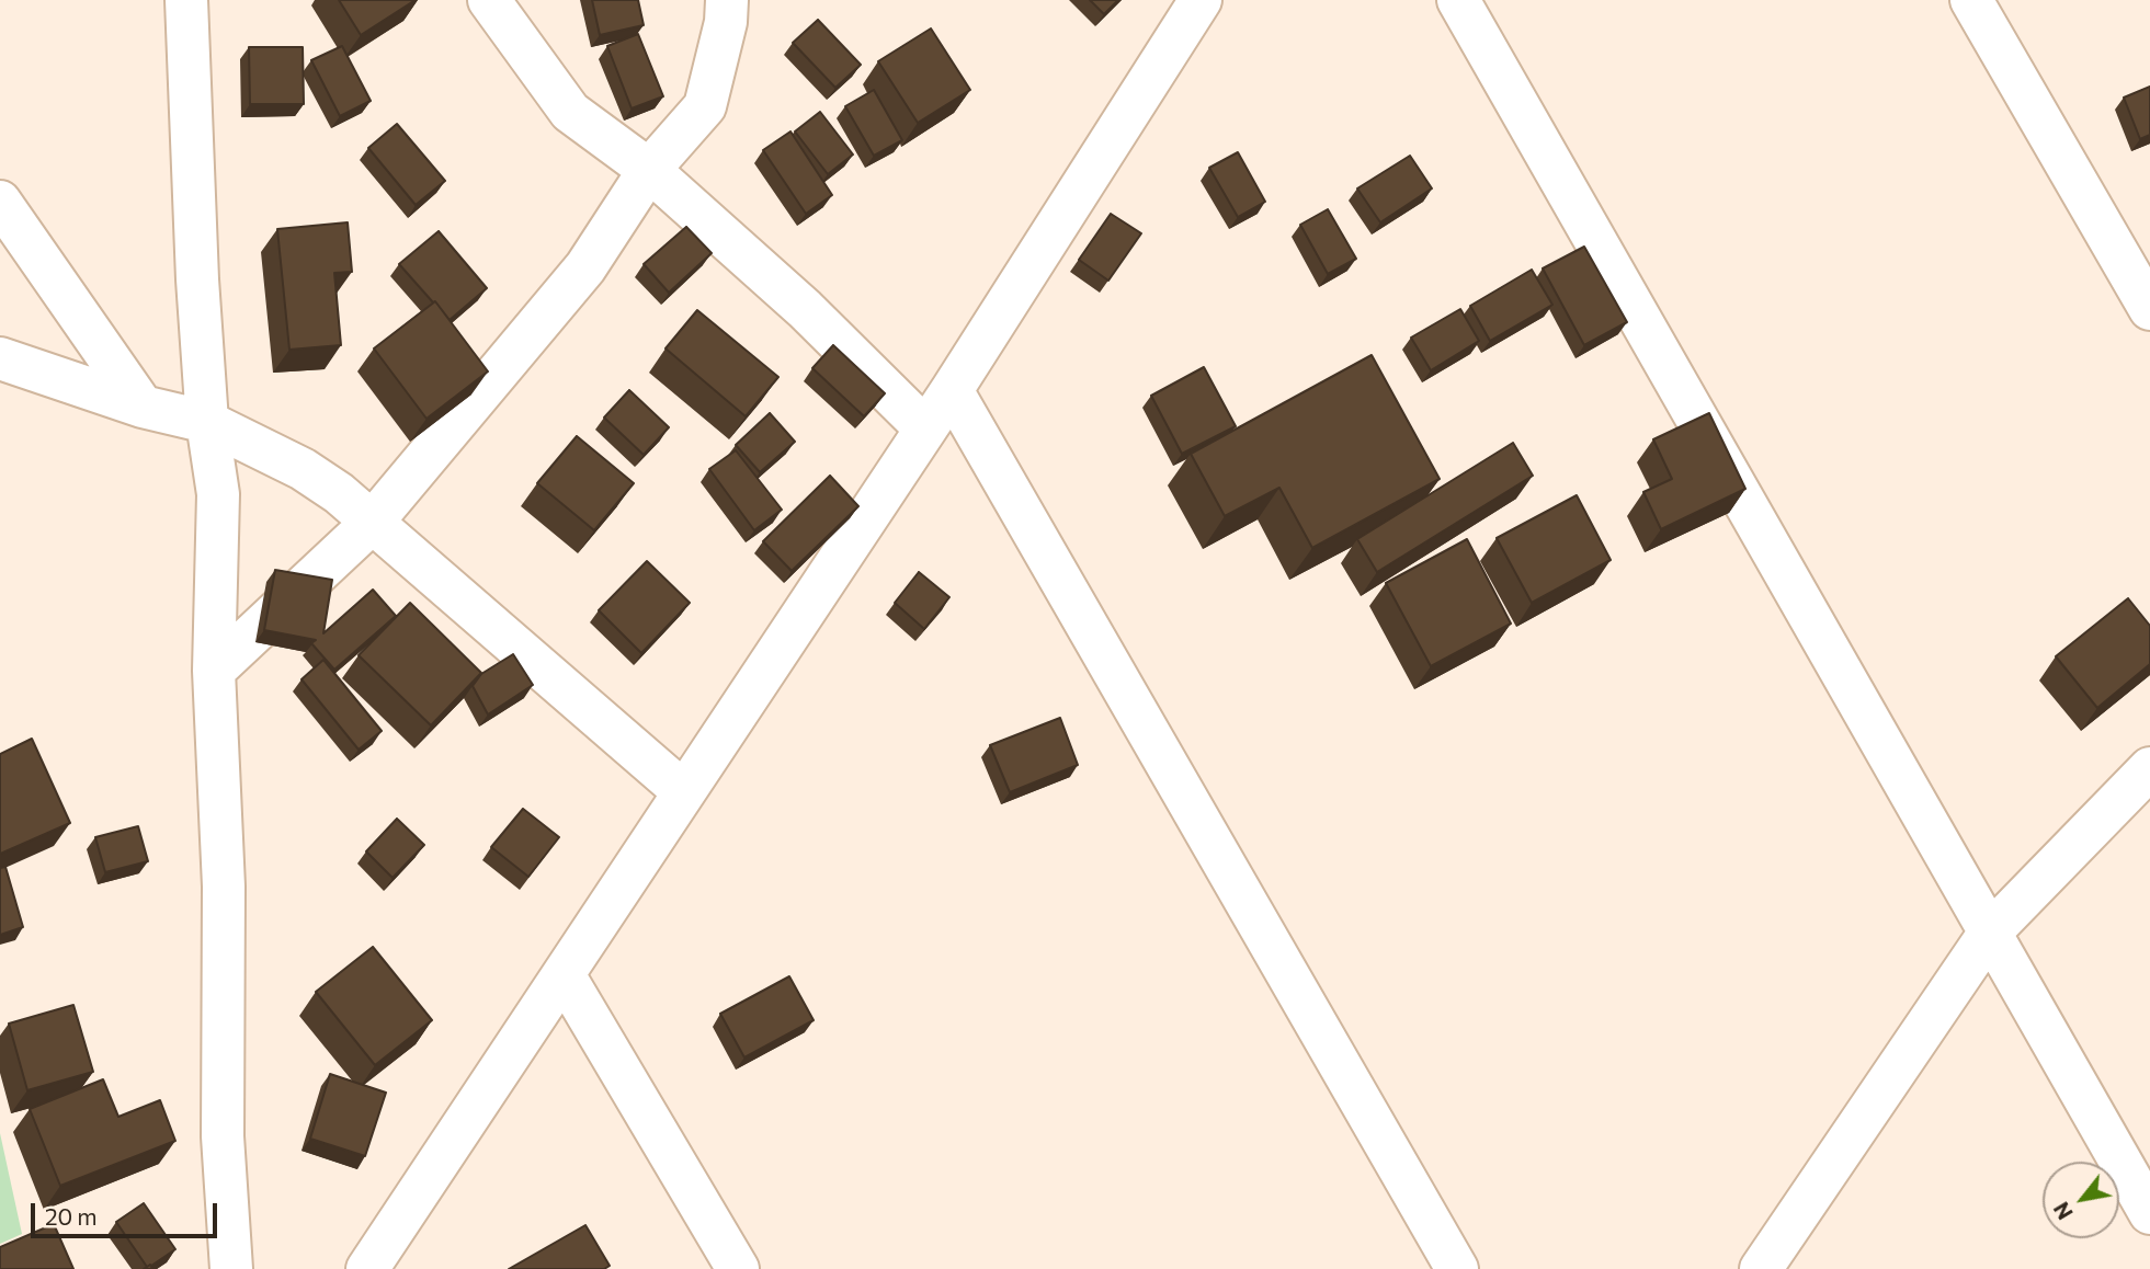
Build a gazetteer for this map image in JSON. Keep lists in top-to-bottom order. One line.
{"scale_bar":"20 m","north":"bottom left"}
